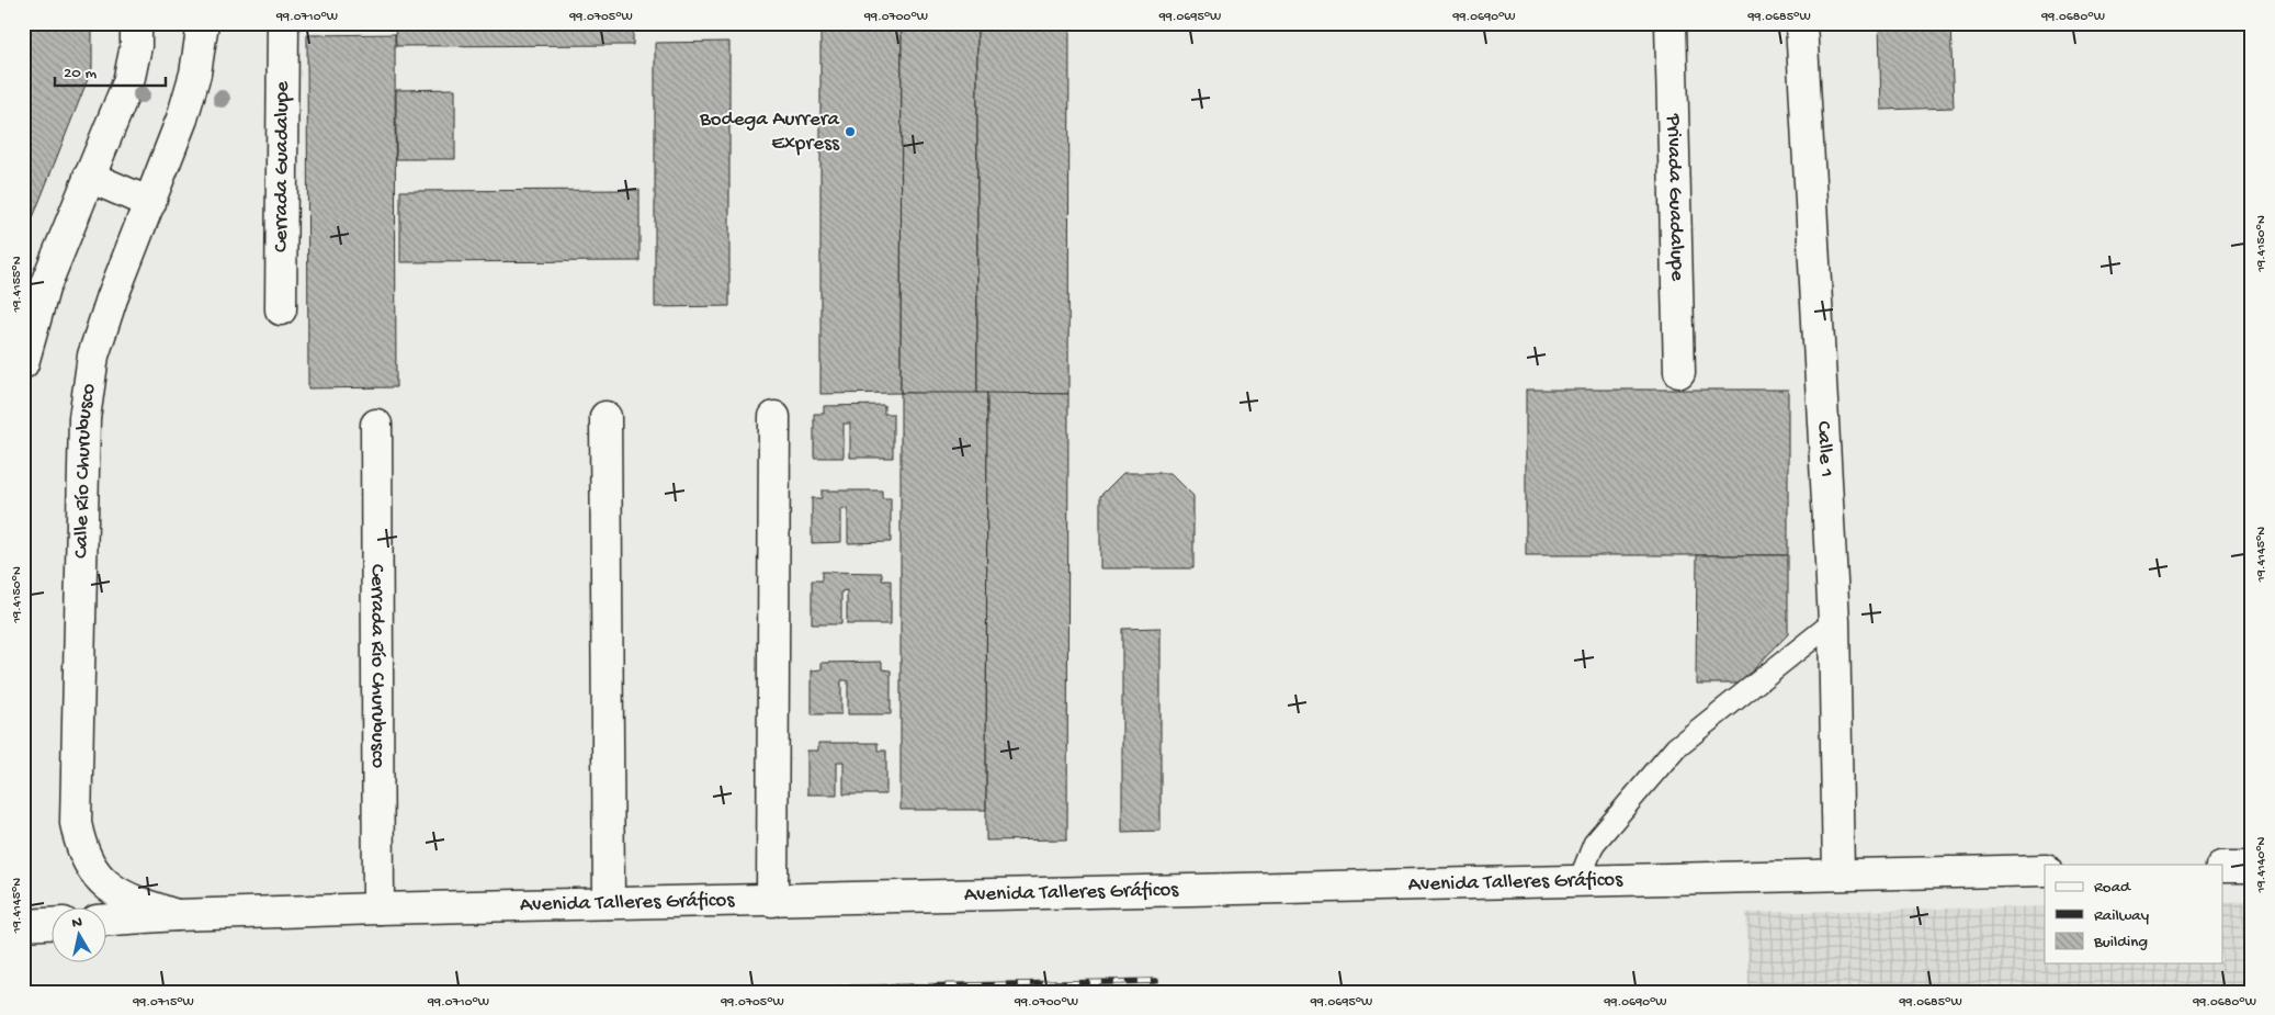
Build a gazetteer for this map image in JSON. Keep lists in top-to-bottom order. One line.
{"streets":{"street":["Cerrada Guadalupe","Privada Guadalupe","Calle 1","Calle Río Churubusco","Cerrada Río Churubusco","Avenida Talleres Gráficos"]},"crossings":[["Calle 1","Avenida Talleres Gráficos"],["Calle Río Churubusco","Avenida Talleres Gráficos"],["Cerrada Río Churubusco","Avenida Talleres Gráficos"]],"places":["Bodega Aurrera Express"],"legend":["Road","Railway","Building"],"scale_bar":"20 m","north":"top","coordinates":["99.0710°W","99.0705°W","99.0700°W","99.0695°W","99.0690°W","99.0685°W","99.0680°W","19.4150°N","19.4155°N","19.4145°N","19.4140°N","99.0715°W"]}
